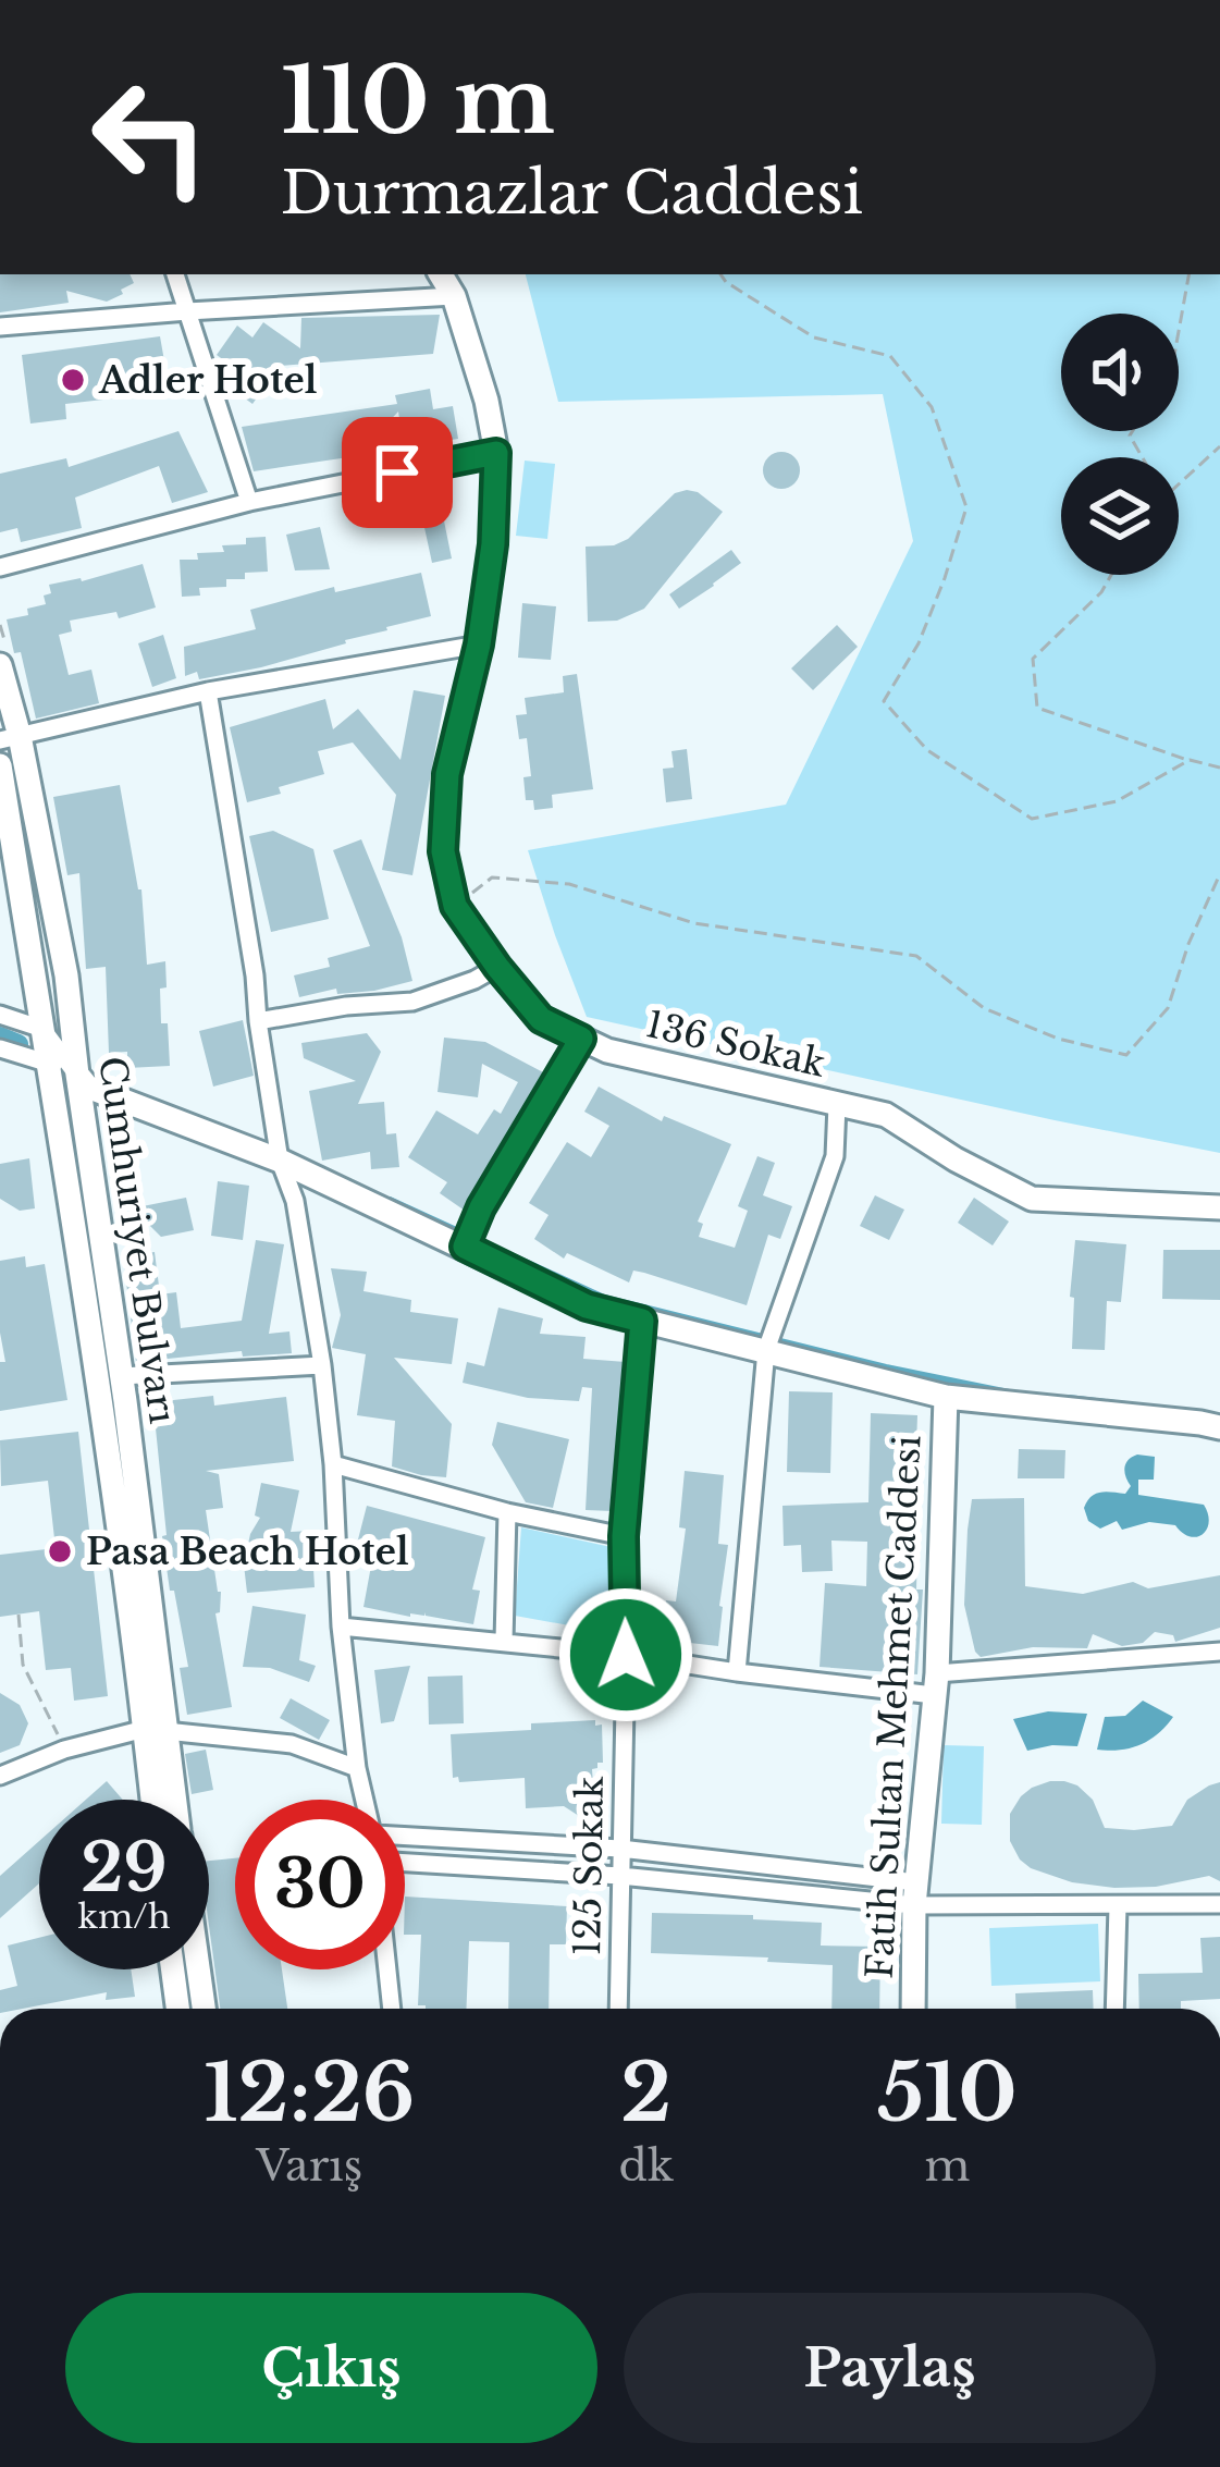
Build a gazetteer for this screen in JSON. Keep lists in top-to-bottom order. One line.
{"streets":{"street":["136 Sokak","Cumhuriyet Bulvarı","Fatih Sultan Mehmet Caddesi","125 Sokak"]},"places":["Adler Hotel","Pasa Beach Hotel"],"page":{"turn":["110 m","Durmazlar Caddesi"],"speed":"29 km/h","limit":"30","eta":["12:26","Varış","2","dk","510","m"],"buttons":["Çıkış","Paylaş"]}}
